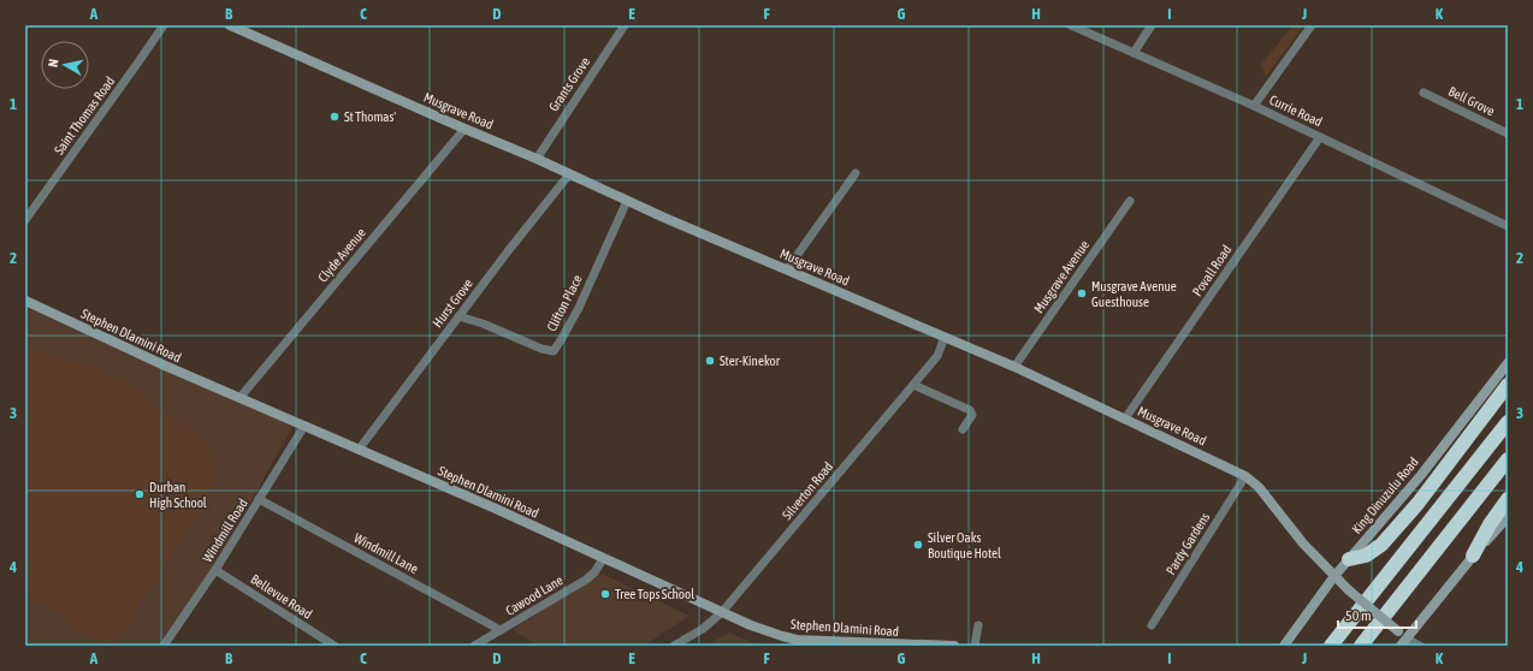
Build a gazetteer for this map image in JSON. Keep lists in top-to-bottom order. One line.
{"streets":{"main road":["Musgrave Road","Stephen Dlamini Road","King Dinuzulu Road"],"street":["Grants Grove","Bell Grove","Currie Road","Saint Thomas Road","Clyde Avenue","Povall Road","Musgrave Avenue","Hurst Grove","Clifton Place","Silverton Road","Windmill Road","Pardy Gardens","Windmill Lane","Cawood Lane","Bellevue Road"]},"crossings":[["Grants Grove","Musgrave Road"],["Musgrave Road","Clyde Avenue"],["Musgrave Road","Povall Road"],["Musgrave Road","Musgrave Avenue"],["Musgrave Road","Hurst Grove"],["Musgrave Road","Clifton Place"],["Musgrave Road","Silverton Road"],["Musgrave Road","King Dinuzulu Road"],["Musgrave Road","Pardy Gardens"],["Currie Road","Povall Road"],["Clyde Avenue","Stephen Dlamini Road"],["Hurst Grove","Clifton Place"],["Hurst Grove","Stephen Dlamini Road"],["Stephen Dlamini Road","Silverton Road"],["Stephen Dlamini Road","Windmill Road"],["Stephen Dlamini Road","Cawood Lane"],["Windmill Road","Windmill Lane"],["Windmill Road","Bellevue Road"],["Windmill Lane","Cawood Lane"]],"places":["St Thomas'","Musgrave Avenue Guesthouse","Ster-Kinekor","Durban High School","Silver Oaks Boutique Hotel","Tree Tops School"],"scale_bar":"50 m","north":"left","grid":{"columns":["A","B","C","D","E","F","G","H","I","J","K"],"rows":["1","2","3","4"]}}
